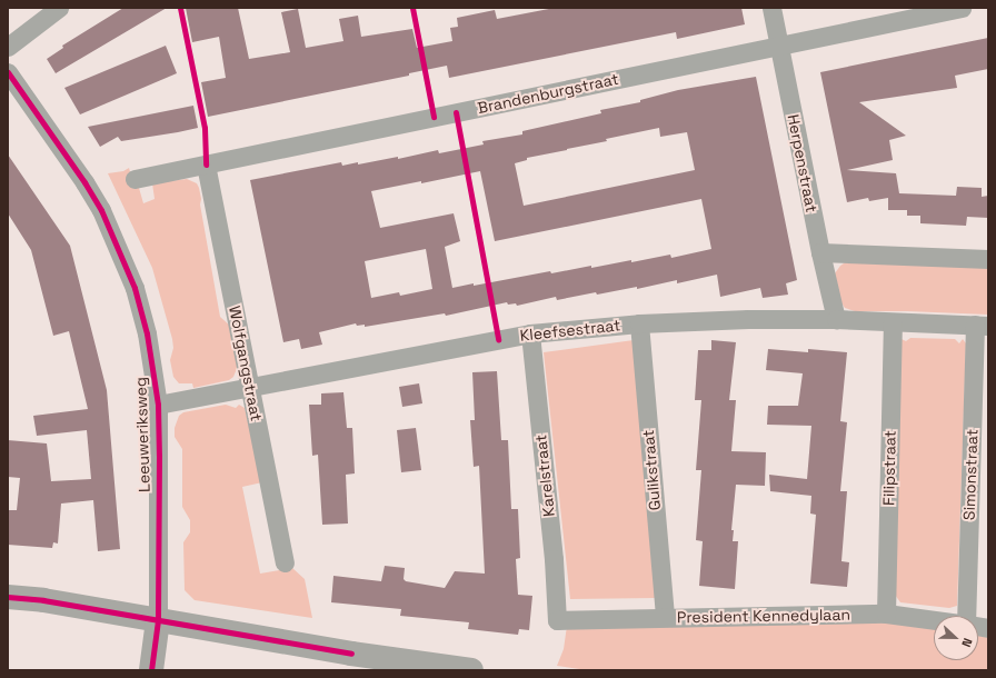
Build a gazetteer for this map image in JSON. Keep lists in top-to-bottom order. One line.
{"streets":{"street":["Brandenburgstraat","Herpenstraat","Kleefsestraat","Wolfgangstraat","Leeuweriksweg","Filipstraat","Gulikstraat","Simonstraat","Karelstraat","President Kennedylaan"]},"crossings":[["Brandenburgstraat","Herpenstraat"],["Brandenburgstraat","Wolfgangstraat"],["Herpenstraat","Kleefsestraat"],["Kleefsestraat","Wolfgangstraat"],["Kleefsestraat","Leeuweriksweg"],["Kleefsestraat","Filipstraat"],["Kleefsestraat","Gulikstraat"],["Kleefsestraat","Simonstraat"],["Kleefsestraat","Karelstraat"],["Filipstraat","President Kennedylaan"],["Gulikstraat","President Kennedylaan"],["Karelstraat","President Kennedylaan"]],"north":"right"}
